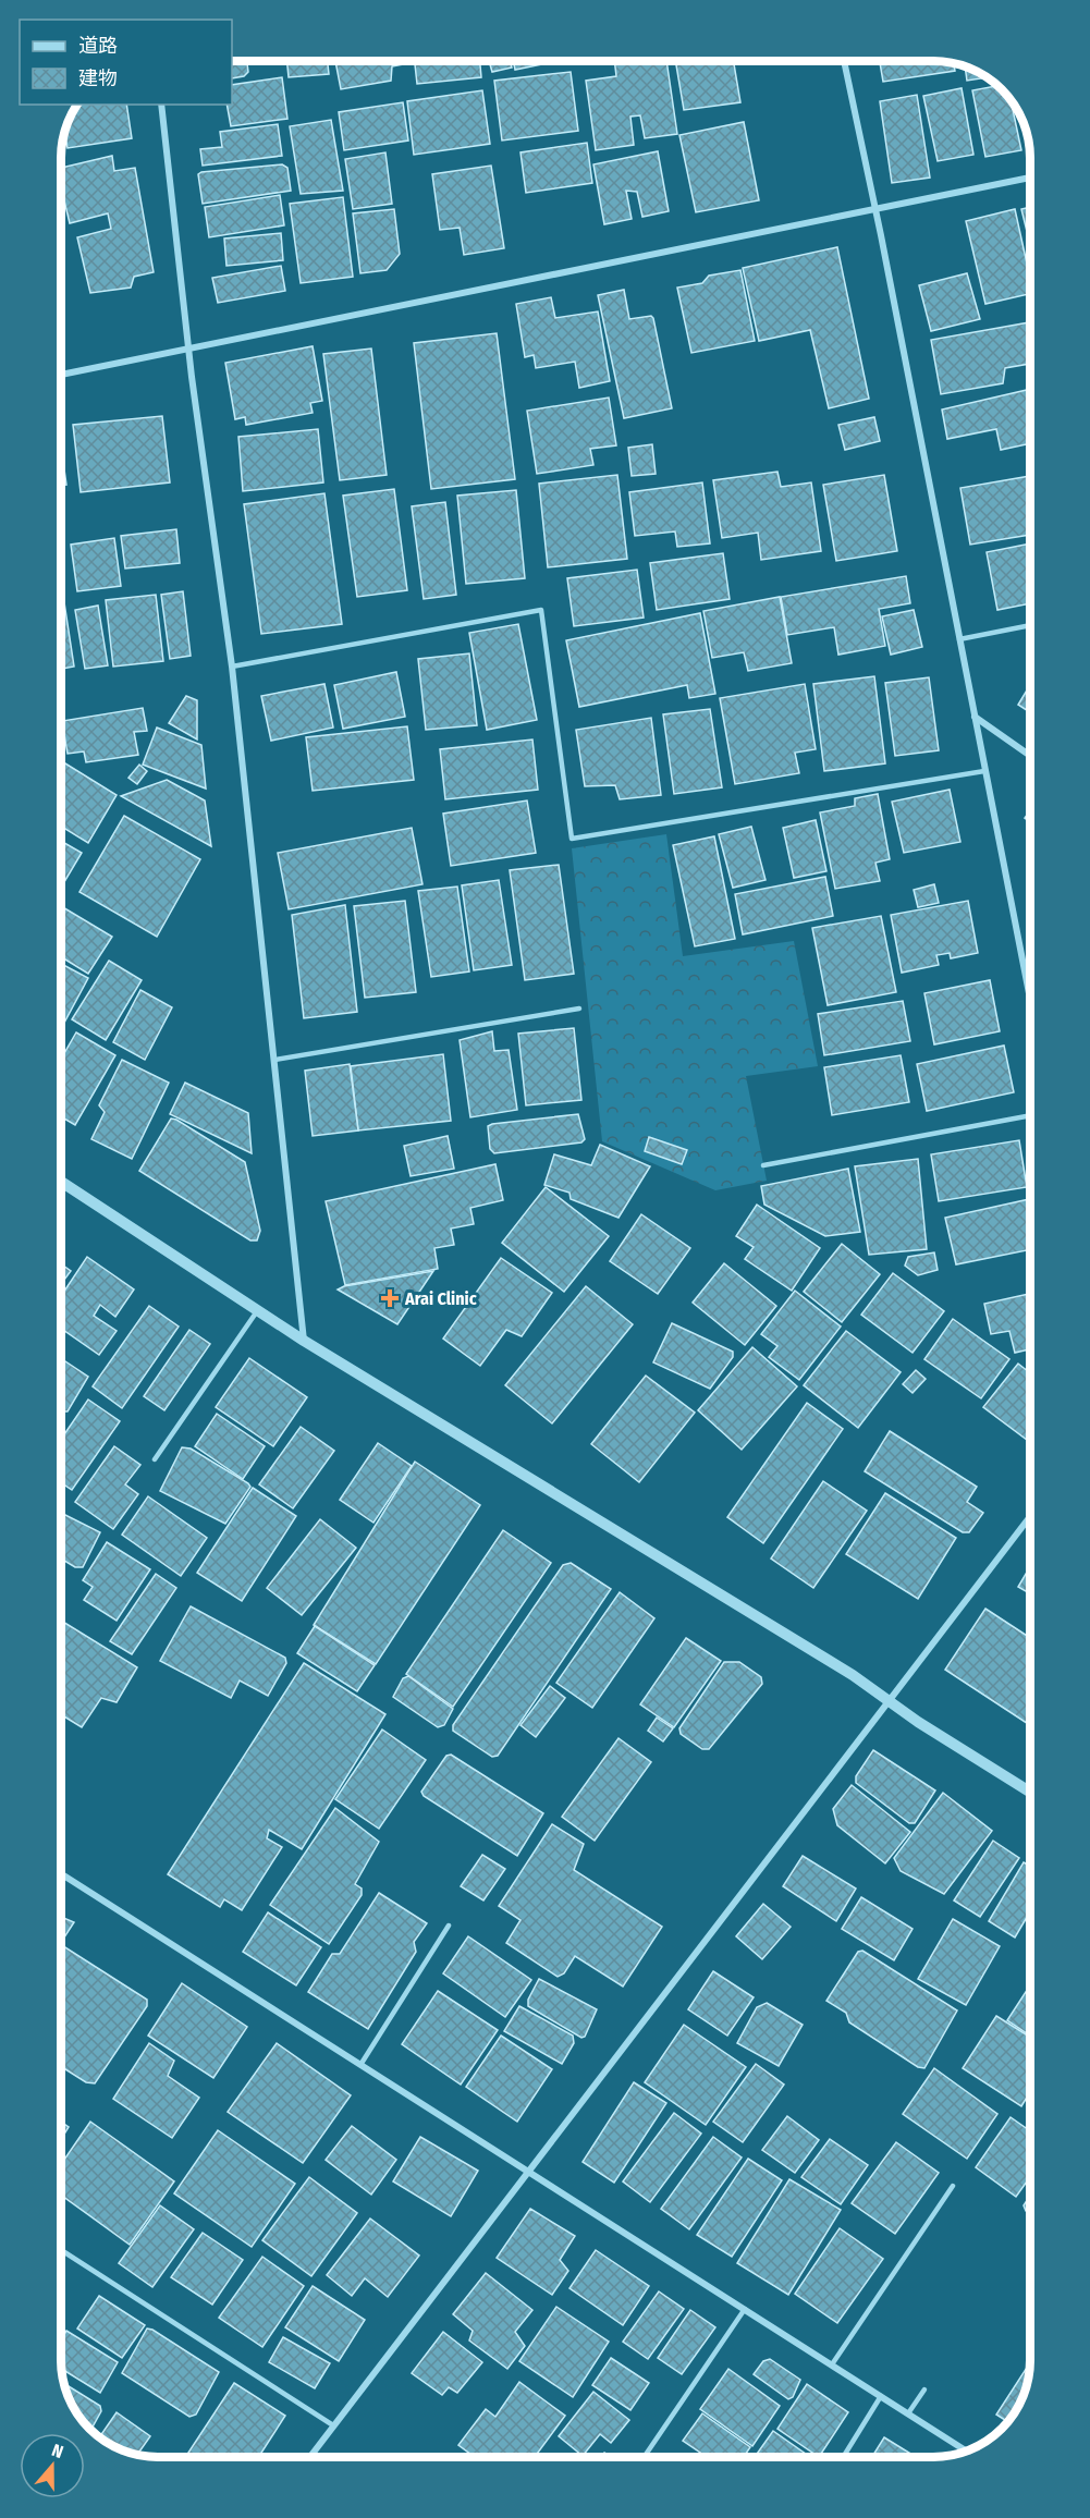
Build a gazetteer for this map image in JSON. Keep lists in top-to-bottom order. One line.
{"places":{"health":["Arai Clinic"]},"legend":["道路","建物"],"north":"top"}
